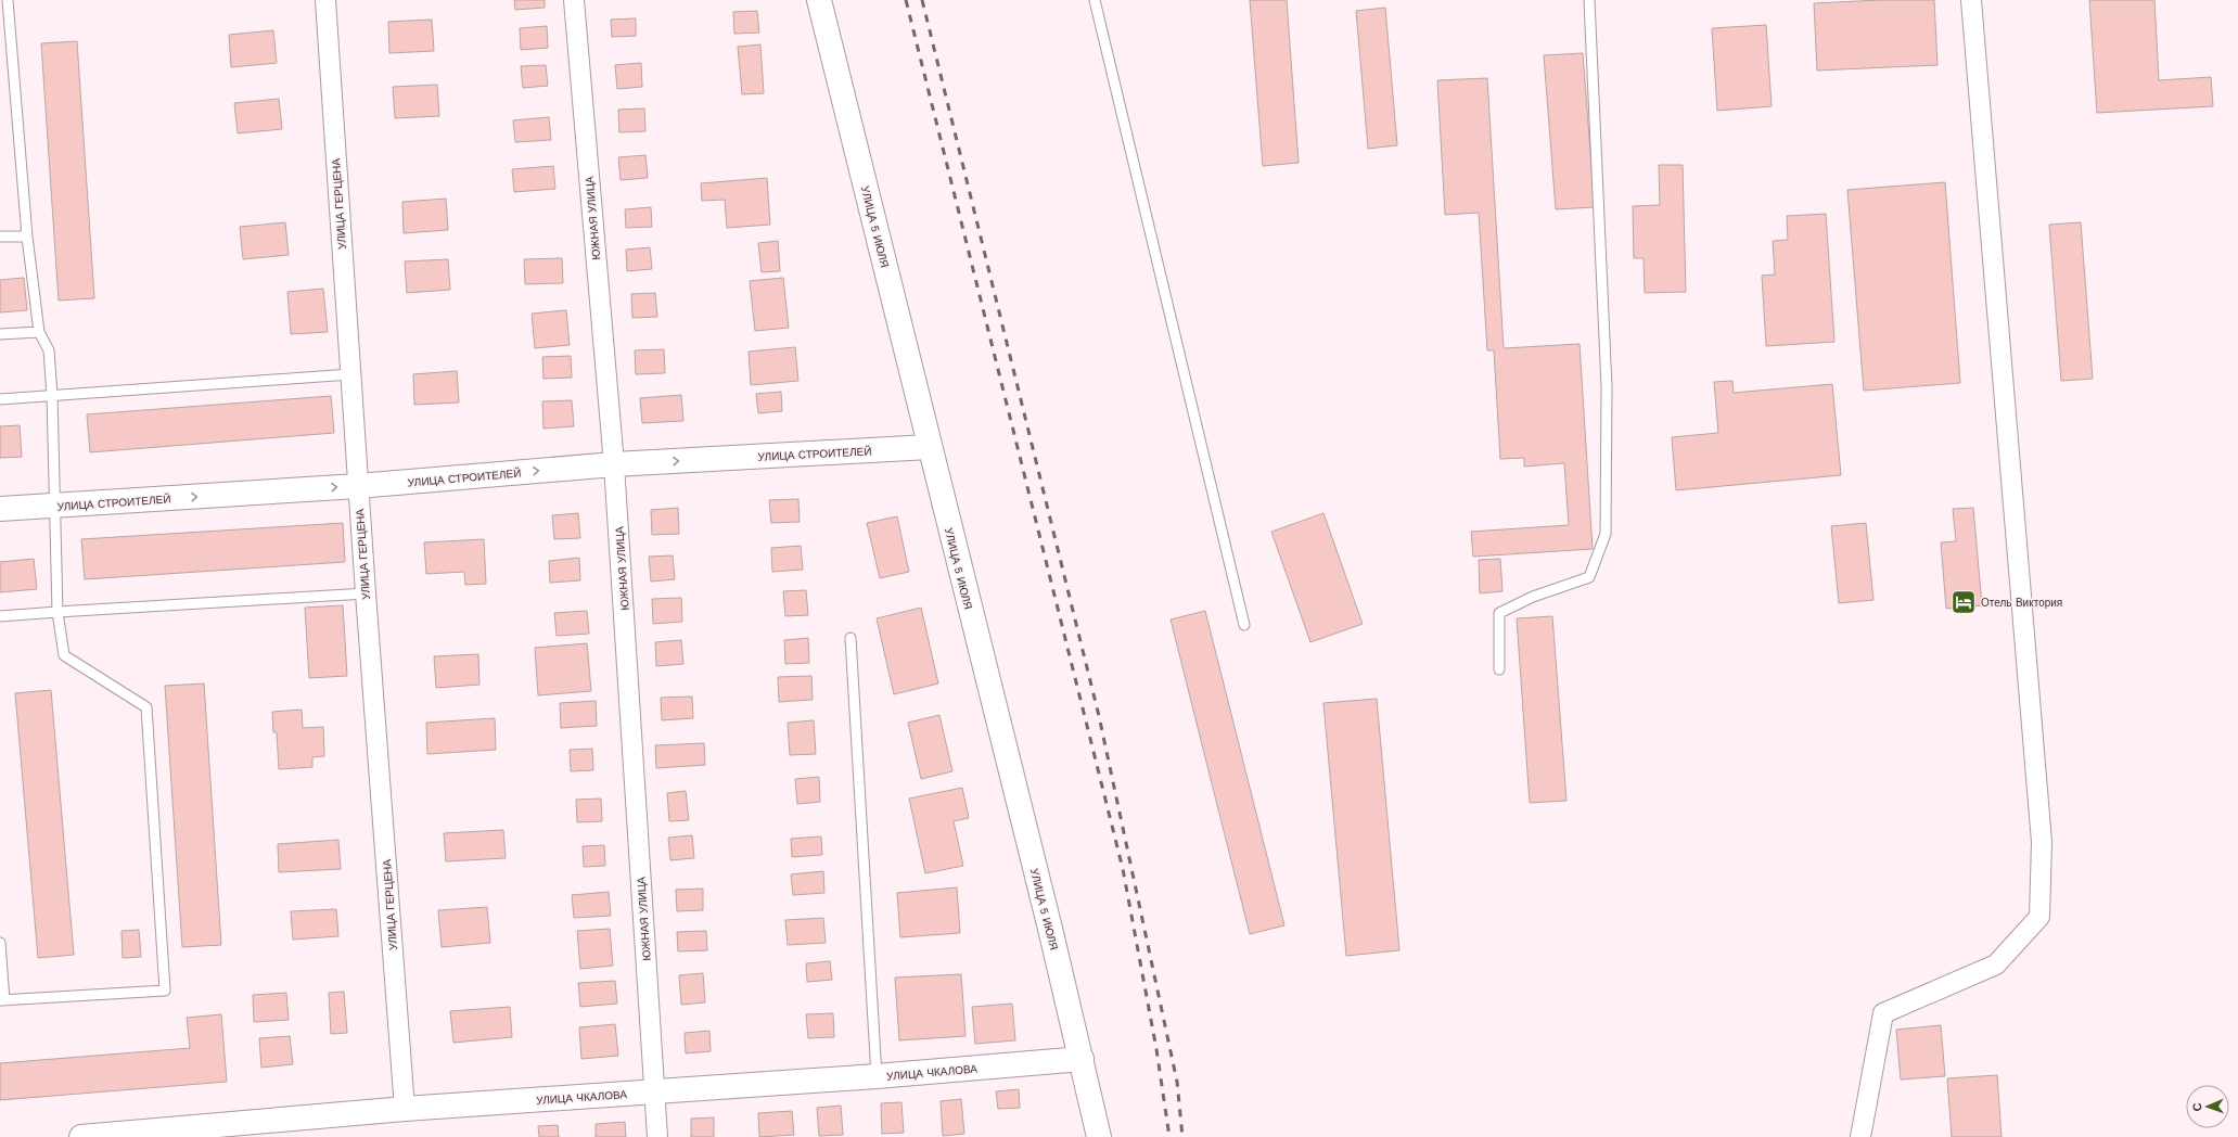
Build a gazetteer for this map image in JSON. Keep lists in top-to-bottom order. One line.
{"streets":{"main road":["УЛИЦА 5 ИЮЛЯ","УЛИЦА СТРОИТЕЛЕЙ","УЛИЦА ЧКАЛОВА"],"street":["УЛИЦА ГЕРЦЕНА","ЮЖНАЯ УЛИЦА"]},"crossings":[["УЛИЦА ГЕРЦЕНА","УЛИЦА СТРОИТЕЛЕЙ"],["УЛИЦА ГЕРЦЕНА","УЛИЦА ЧКАЛОВА"],["ЮЖНАЯ УЛИЦА","УЛИЦА СТРОИТЕЛЕЙ"],["ЮЖНАЯ УЛИЦА","УЛИЦА ЧКАЛОВА"],["УЛИЦА 5 ИЮЛЯ","УЛИЦА СТРОИТЕЛЕЙ"],["УЛИЦА 5 ИЮЛЯ","УЛИЦА ЧКАЛОВА"]],"one_way":["УЛИЦА СТРОИТЕЛЕЙ"],"places":{"hotel":["Отель Виктория"]},"north":"left"}
